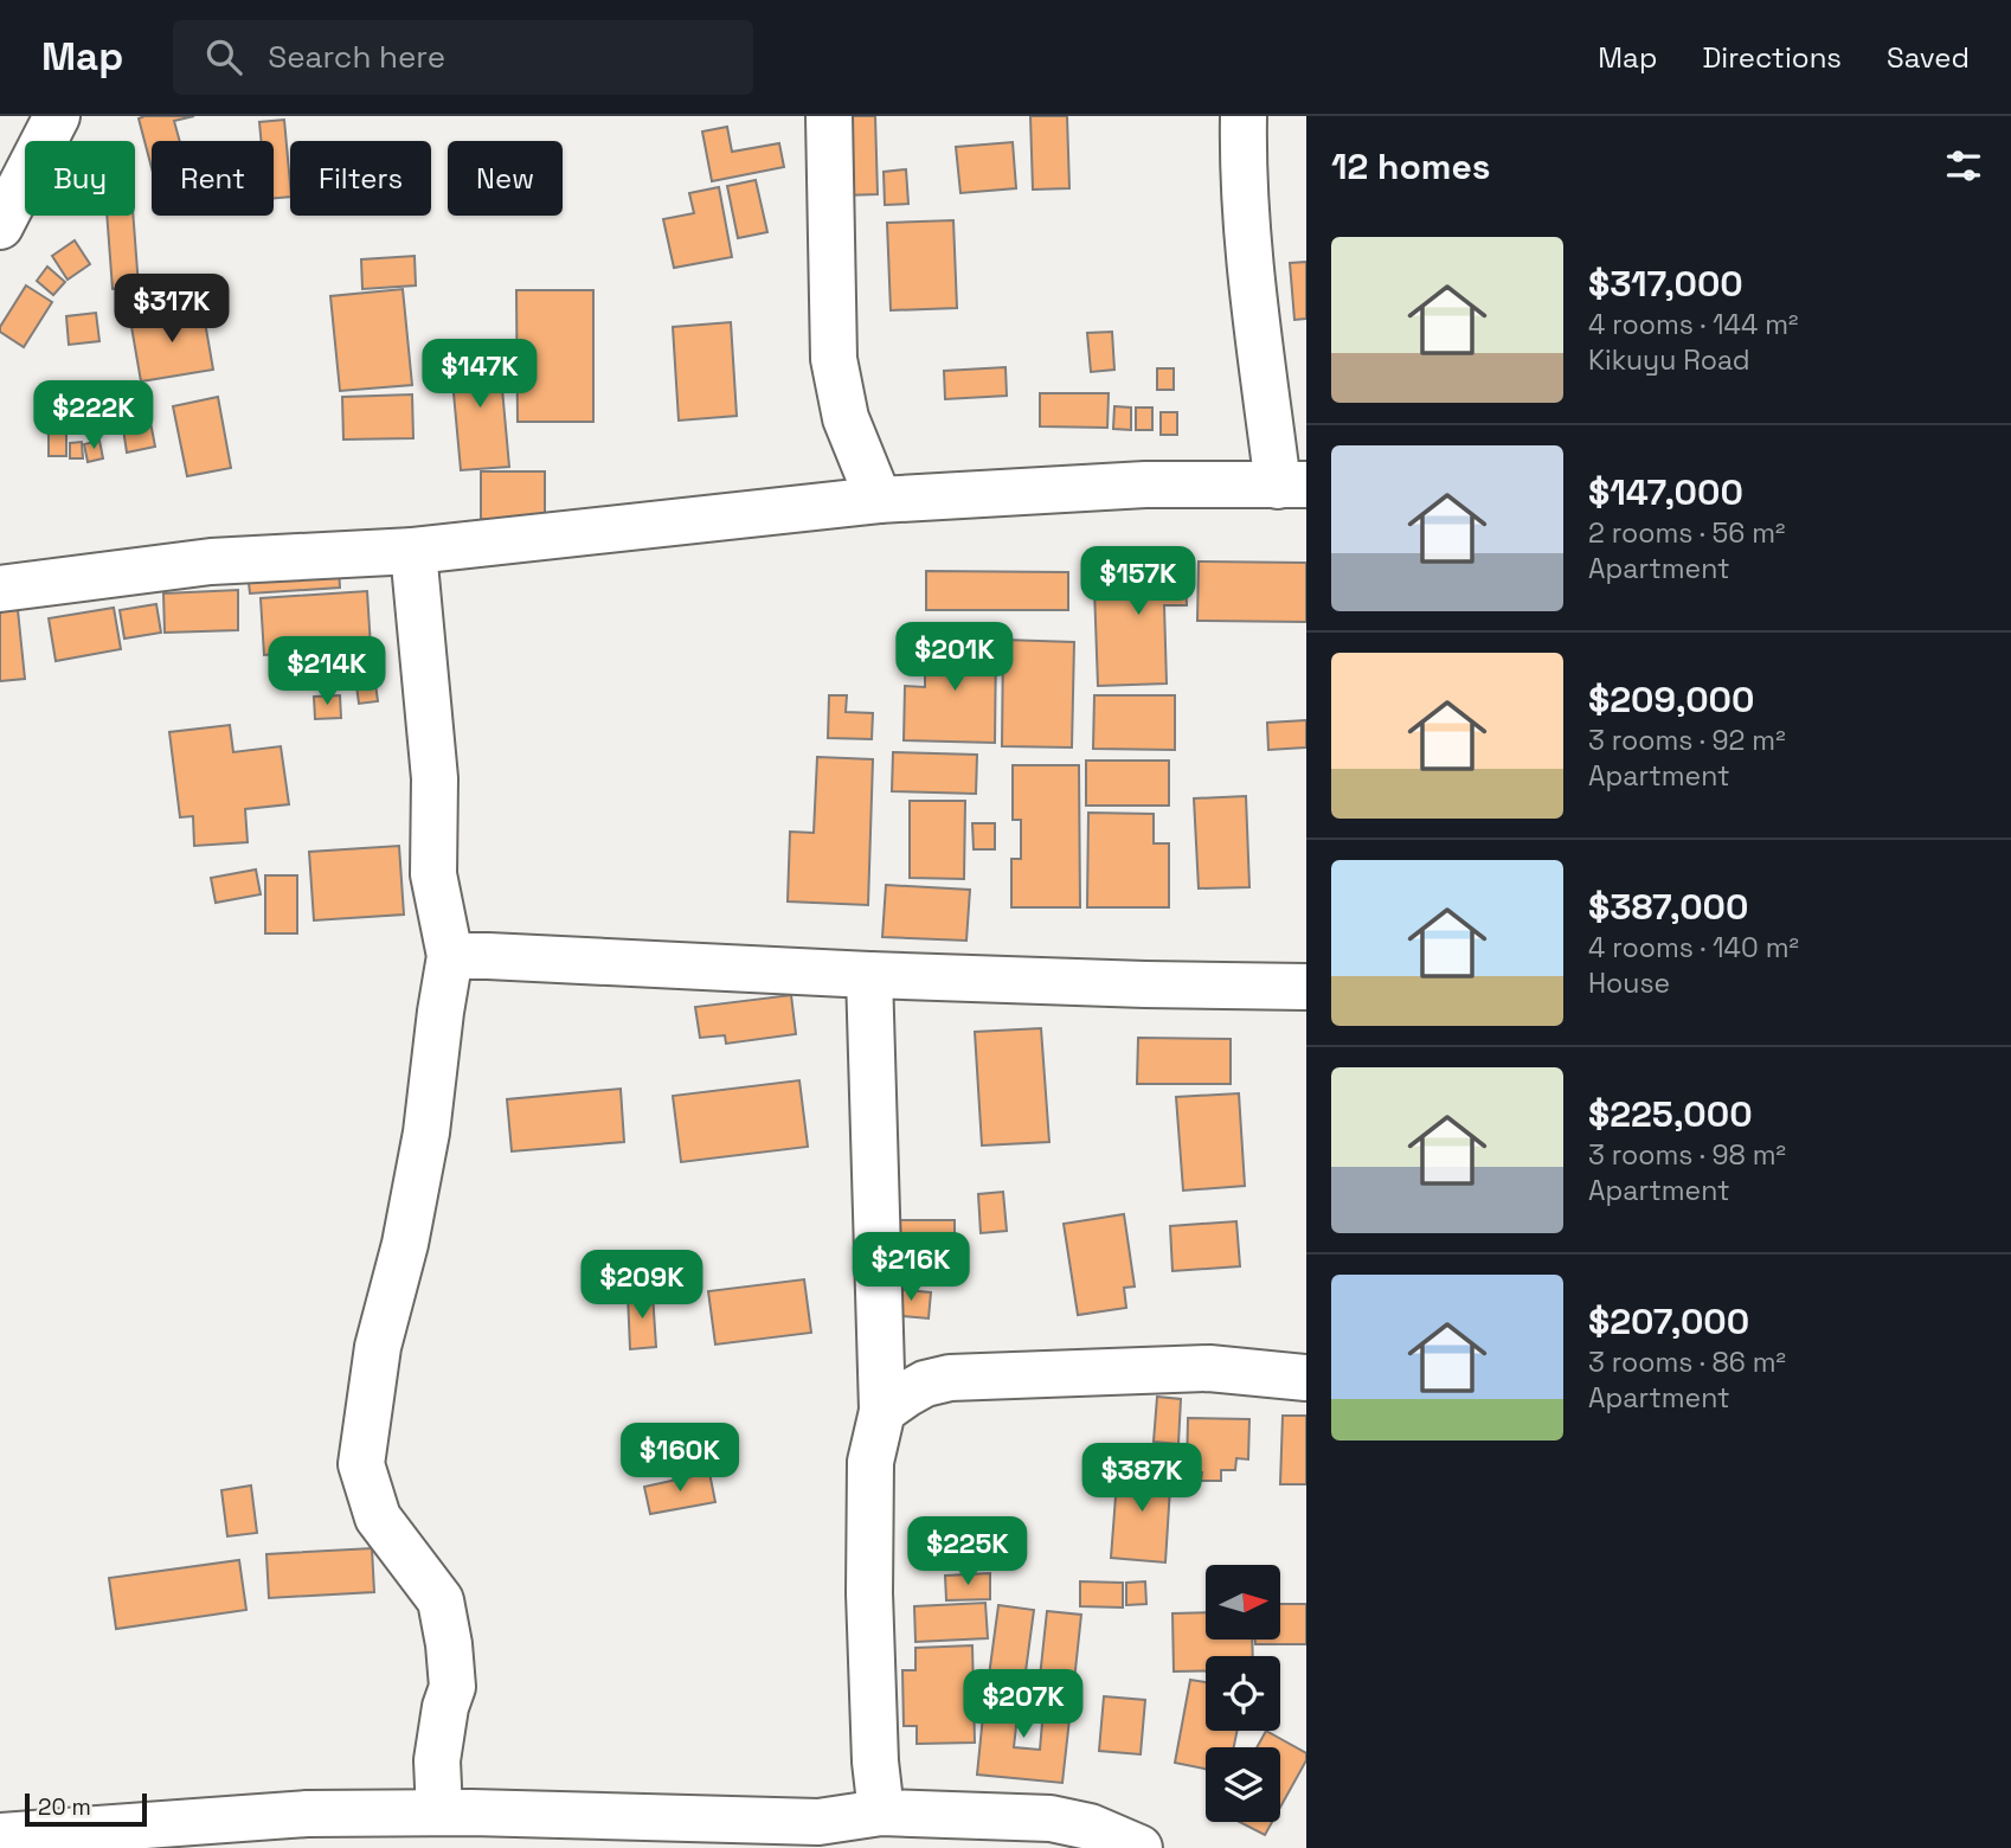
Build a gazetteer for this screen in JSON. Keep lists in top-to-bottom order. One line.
{"scale_bar":"20 m","north":"right","page":{"header":"Map","search":"Search here","nav":["Map","Directions","Saved"],"heading":"12 homes","chip":["Buy","Rent","Filters","New"],"list":[{"name":"$317,000","note":"4 rooms · 144 m² · Kikuyu Road"},{"name":"$147,000","note":"2 rooms · 56 m² · Apartment"},{"name":"$209,000","note":"3 rooms · 92 m² · Apartment"},{"name":"$387,000","note":"4 rooms · 140 m² · House"},{"name":"$225,000","note":"3 rooms · 98 m² · Apartment"},{"name":"$207,000","note":"3 rooms · 86 m² · Apartment"}],"price":["$317K","$147K","$222K","$157K","$201K","$214K","$216K","$209K","$160K","$387K","$225K","$207K"],"scale":"20 m"}}
